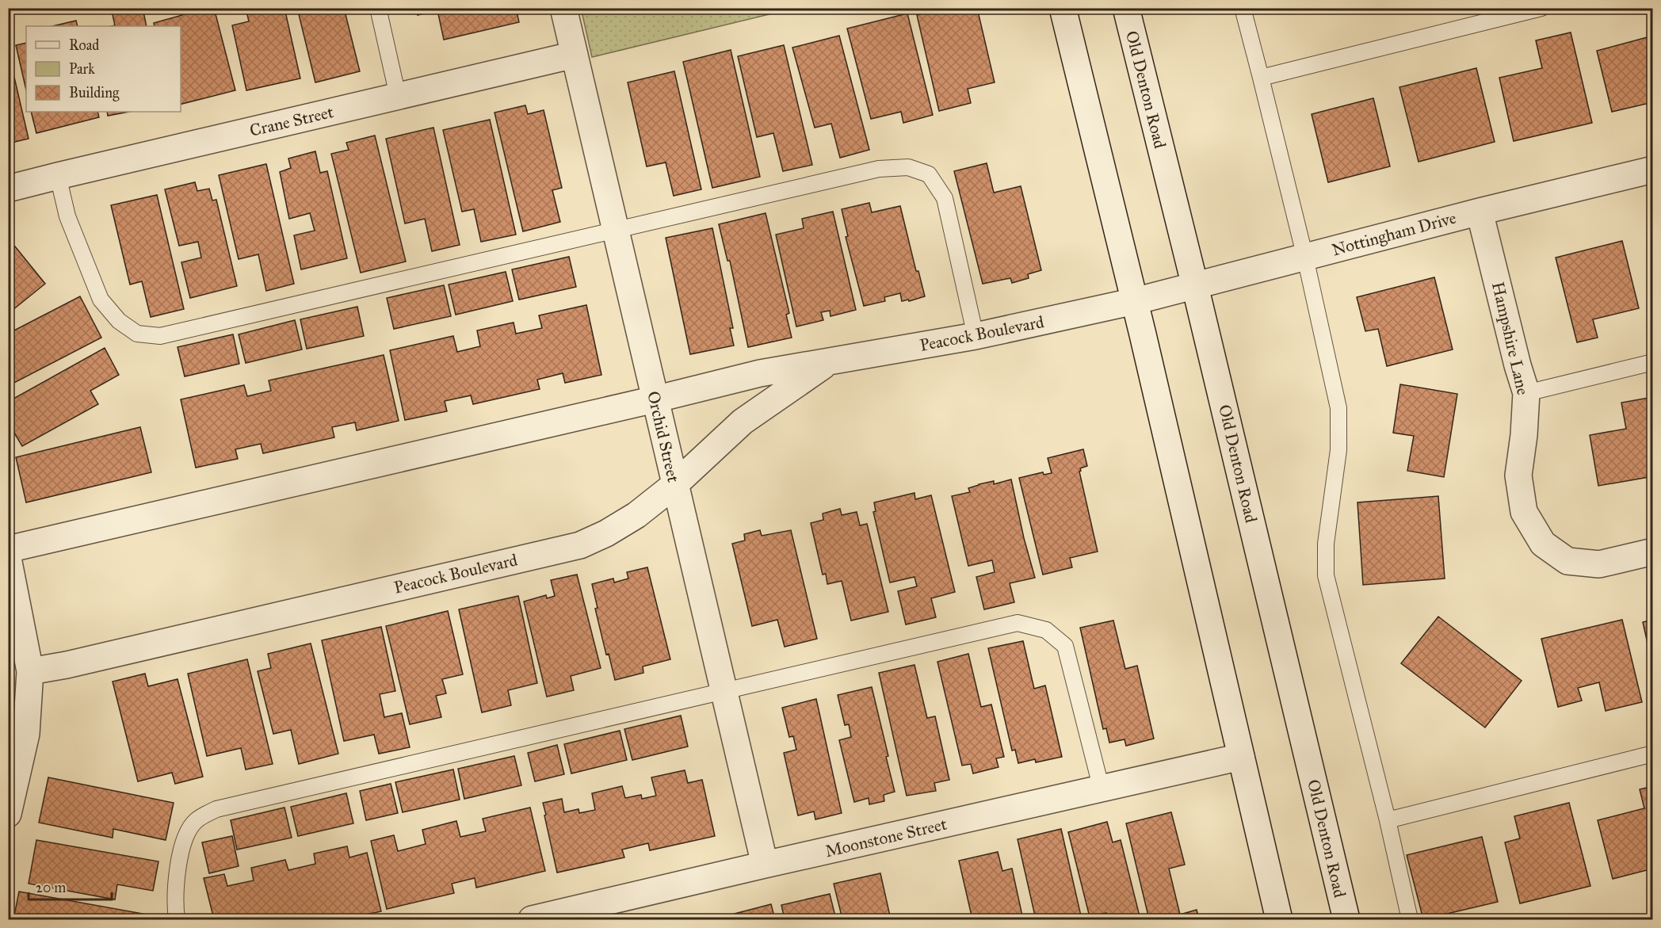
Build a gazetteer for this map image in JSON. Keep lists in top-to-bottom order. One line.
{"streets":{"street":["Old Denton Road","Crane Street","Nottingham Drive","Peacock Boulevard","Hampshire Lane","Orchid Street","Moonstone Street"]},"crossings":[["Old Denton Road","Nottingham Drive"],["Crane Street","Orchid Street"],["Nottingham Drive","Peacock Boulevard"],["Nottingham Drive","Hampshire Lane"],["Peacock Boulevard","Orchid Street"],["Orchid Street","Moonstone Street"]],"legend":["Road","Park","Building"],"scale_bar":"20 m"}
